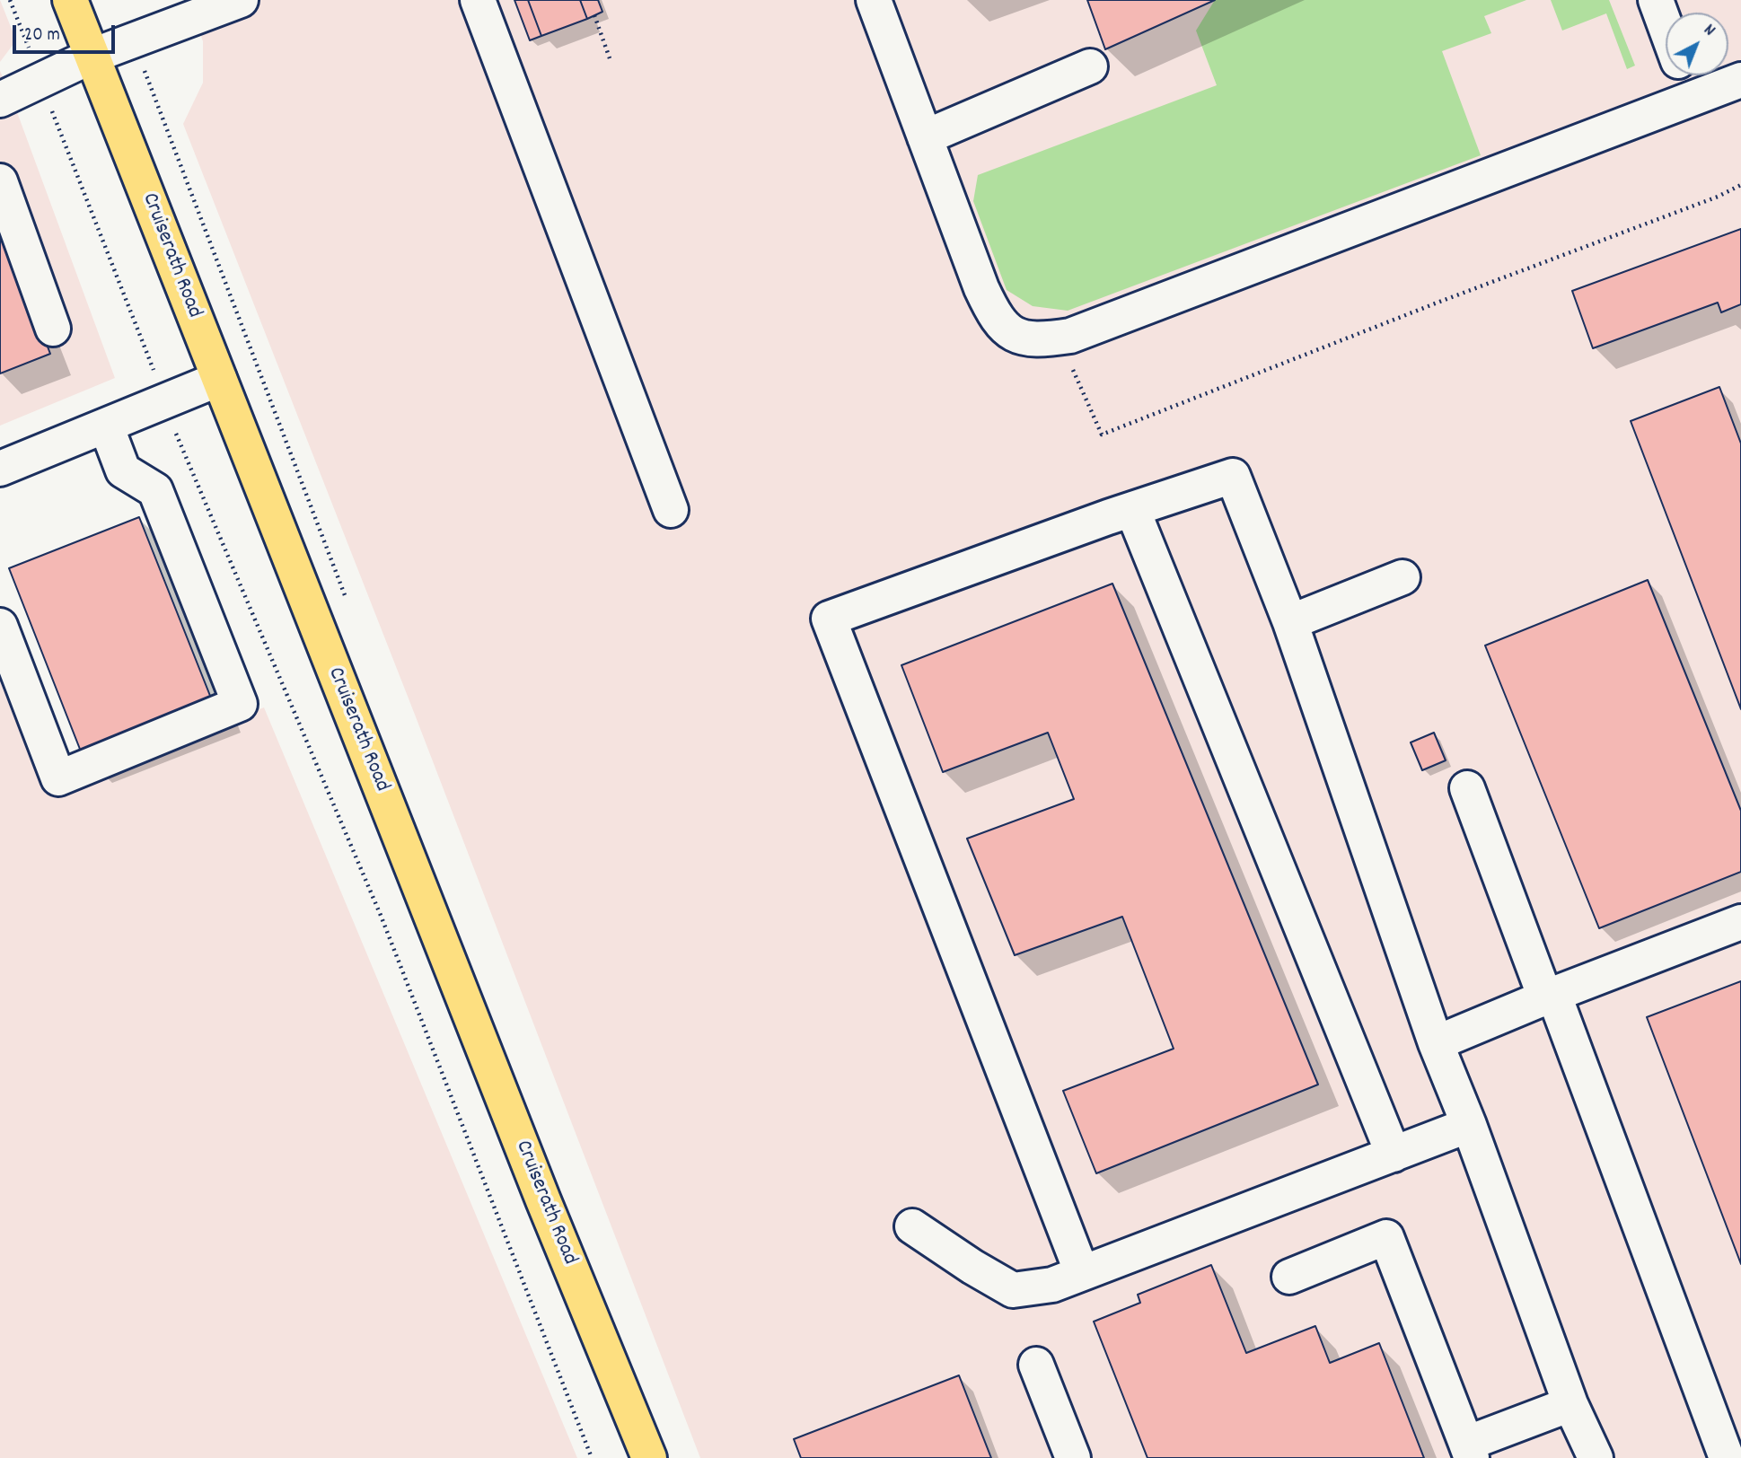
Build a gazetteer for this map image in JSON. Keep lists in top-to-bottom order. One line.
{"streets":{"main road":["Cruiserath Road"]},"scale_bar":"20 m","north":"top right"}
